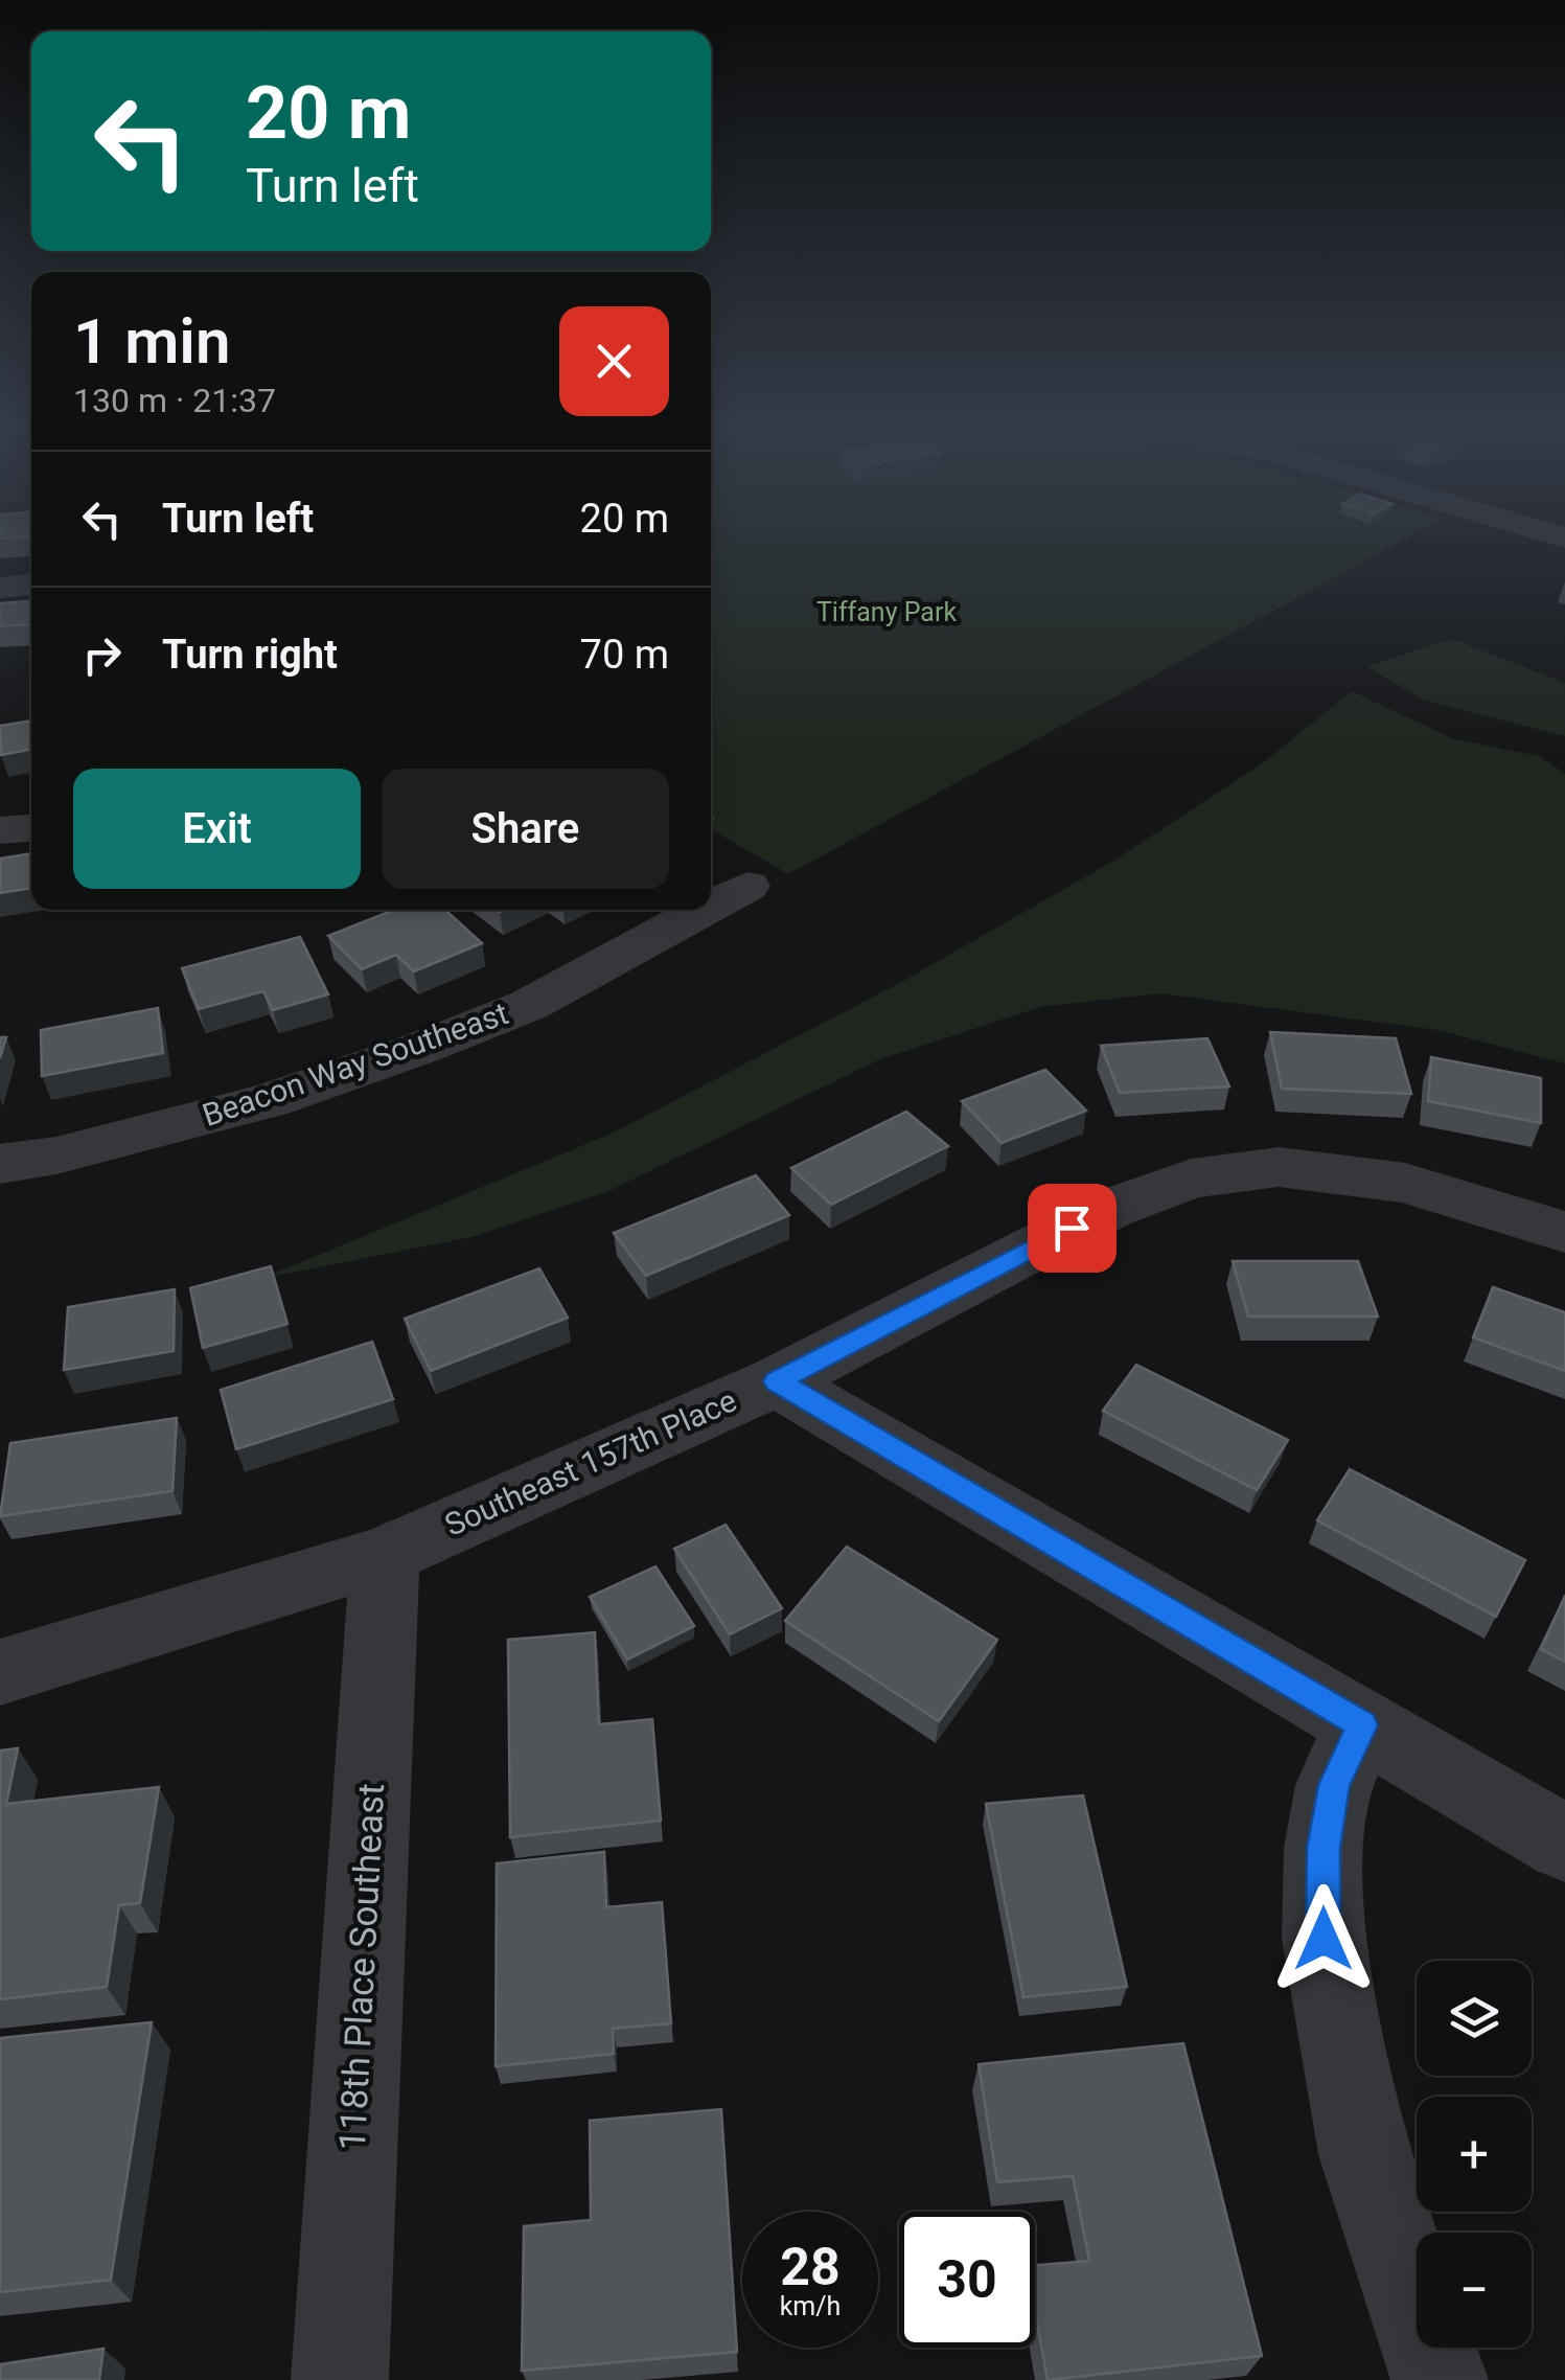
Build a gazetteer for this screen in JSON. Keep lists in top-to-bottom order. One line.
{"streets":{"street":["Beacon Way Southeast","Southeast 157th Place","118th Place Southeast"]},"crossings":[["Southeast 157th Place","118th Place Southeast"]],"parks":["Tiffany Park"],"page":{"turn":["20 m","Turn left"],"heading":["1 min","130 m · 21:37"],"list":[{"name":"Turn left","value":"20 m"},{"name":"Turn right","value":"70 m"}],"buttons":["Exit","Share"],"map_buttons":["+","−"],"speed":"28 km/h","limit":"30"}}
